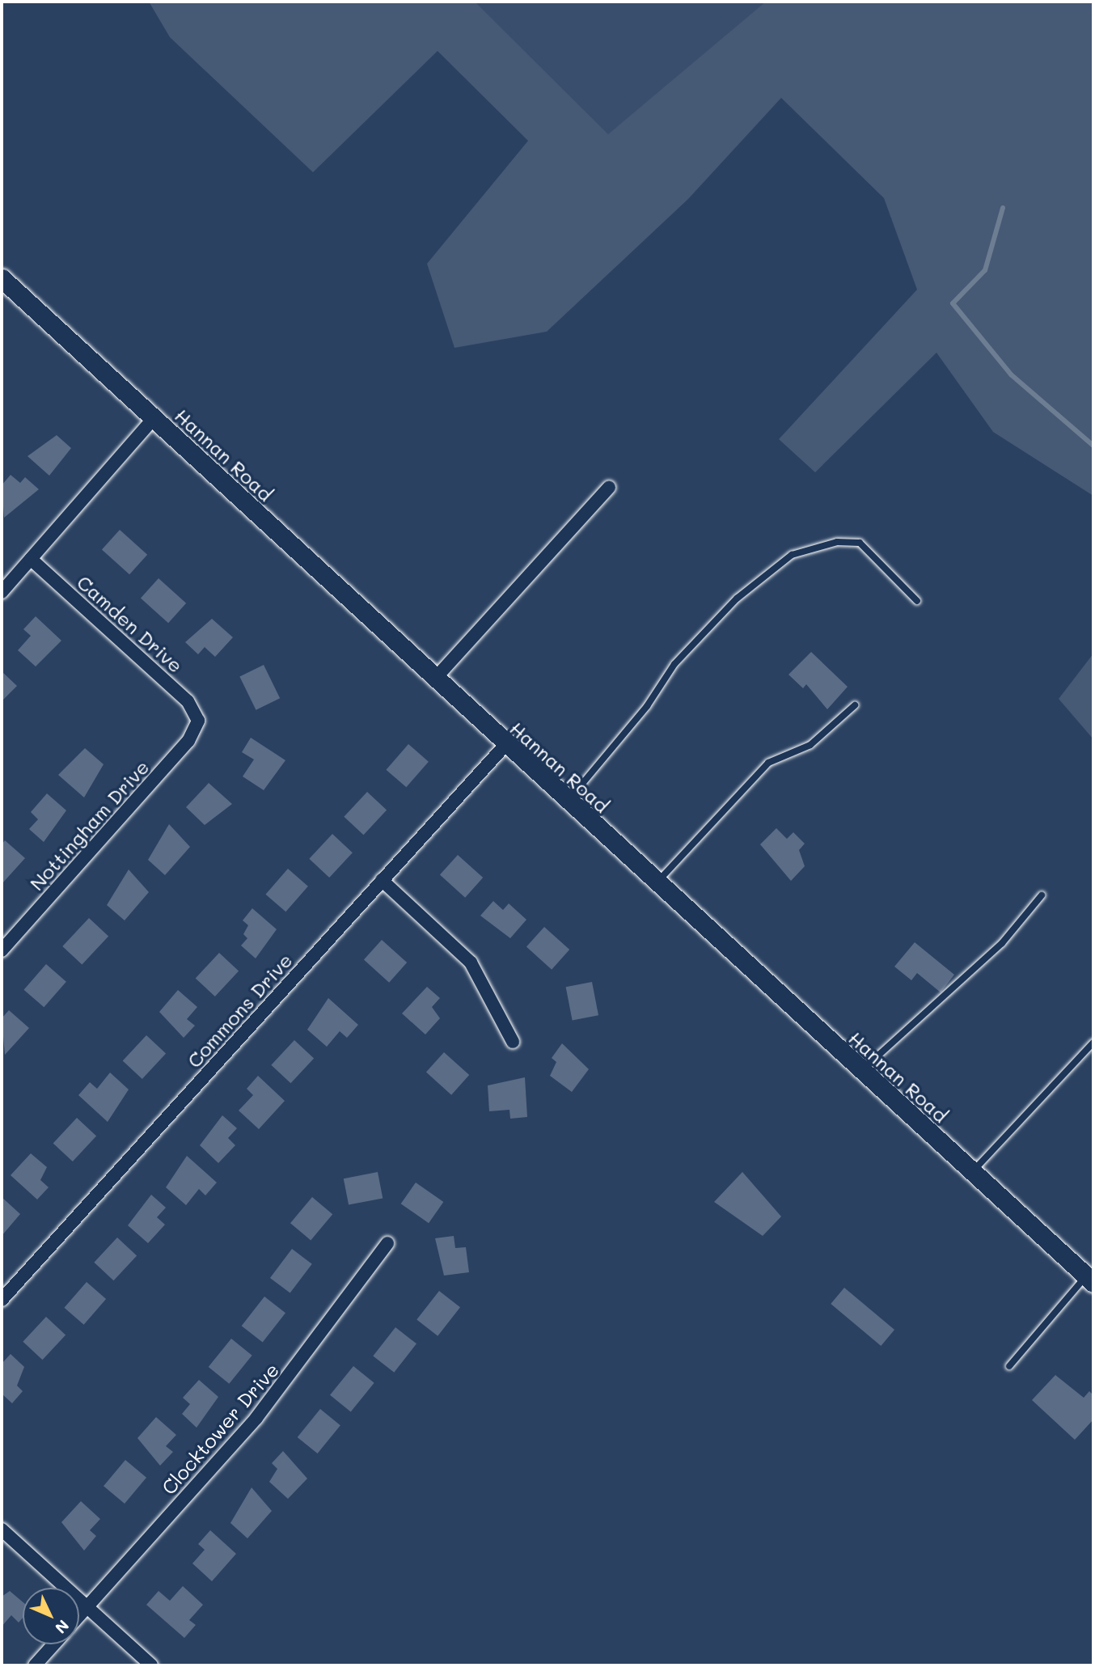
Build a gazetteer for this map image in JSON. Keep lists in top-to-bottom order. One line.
{"streets":{"street":["Hannan Road","Camden Drive","Nottingham Drive","Commons Drive","Clocktower Drive"]},"crossings":[["Hannan Road","Commons Drive"],["Camden Drive","Nottingham Drive"]],"north":"bottom right"}
